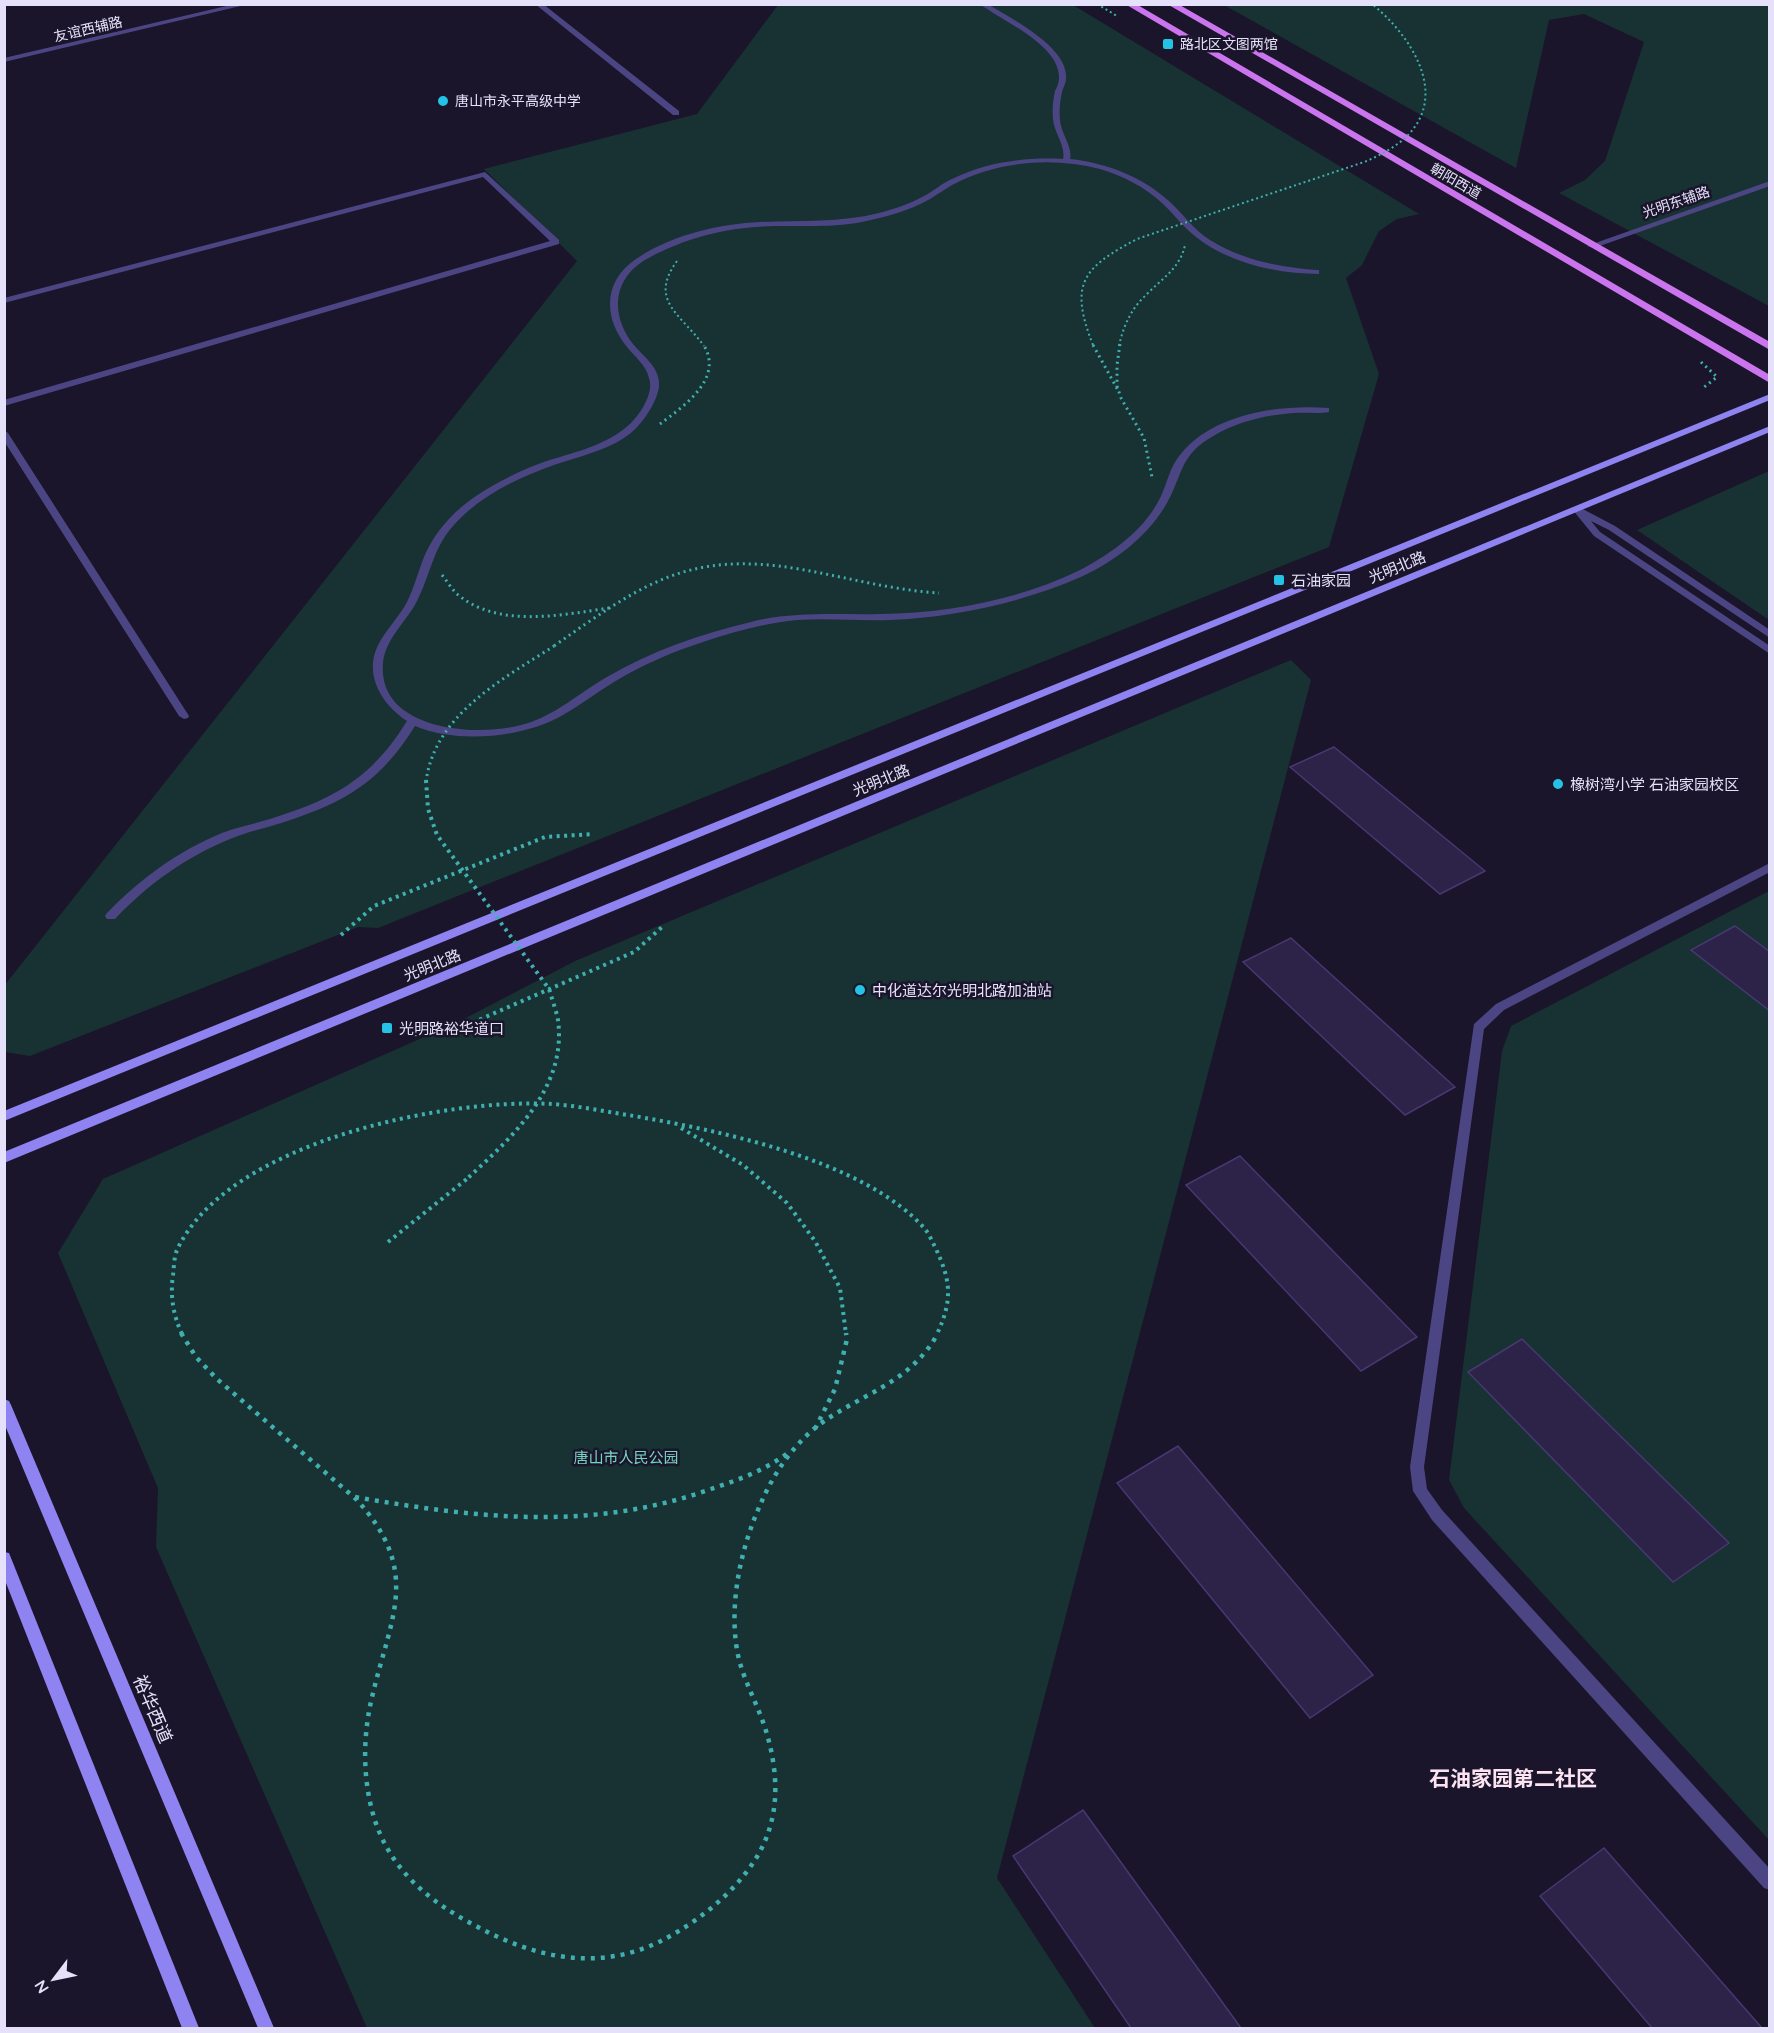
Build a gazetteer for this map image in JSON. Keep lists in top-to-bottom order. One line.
{"streets":{"main road":["朝阳西道","光明北路","裕华西道"],"street":["友谊西辅路","光明东辅路"]},"crossings":[["朝阳西道","光明东辅路"]],"districts":["石油家园第二社区"],"parks":["唐山市人民公园"],"places":{"transit":["路北区文图两馆","石油家园","光明路裕华道口"],"other":["唐山市永平高级中学","橡树湾小学 石油家园校区","中化道达尔光明北路加油站"]},"north":"bottom left"}
